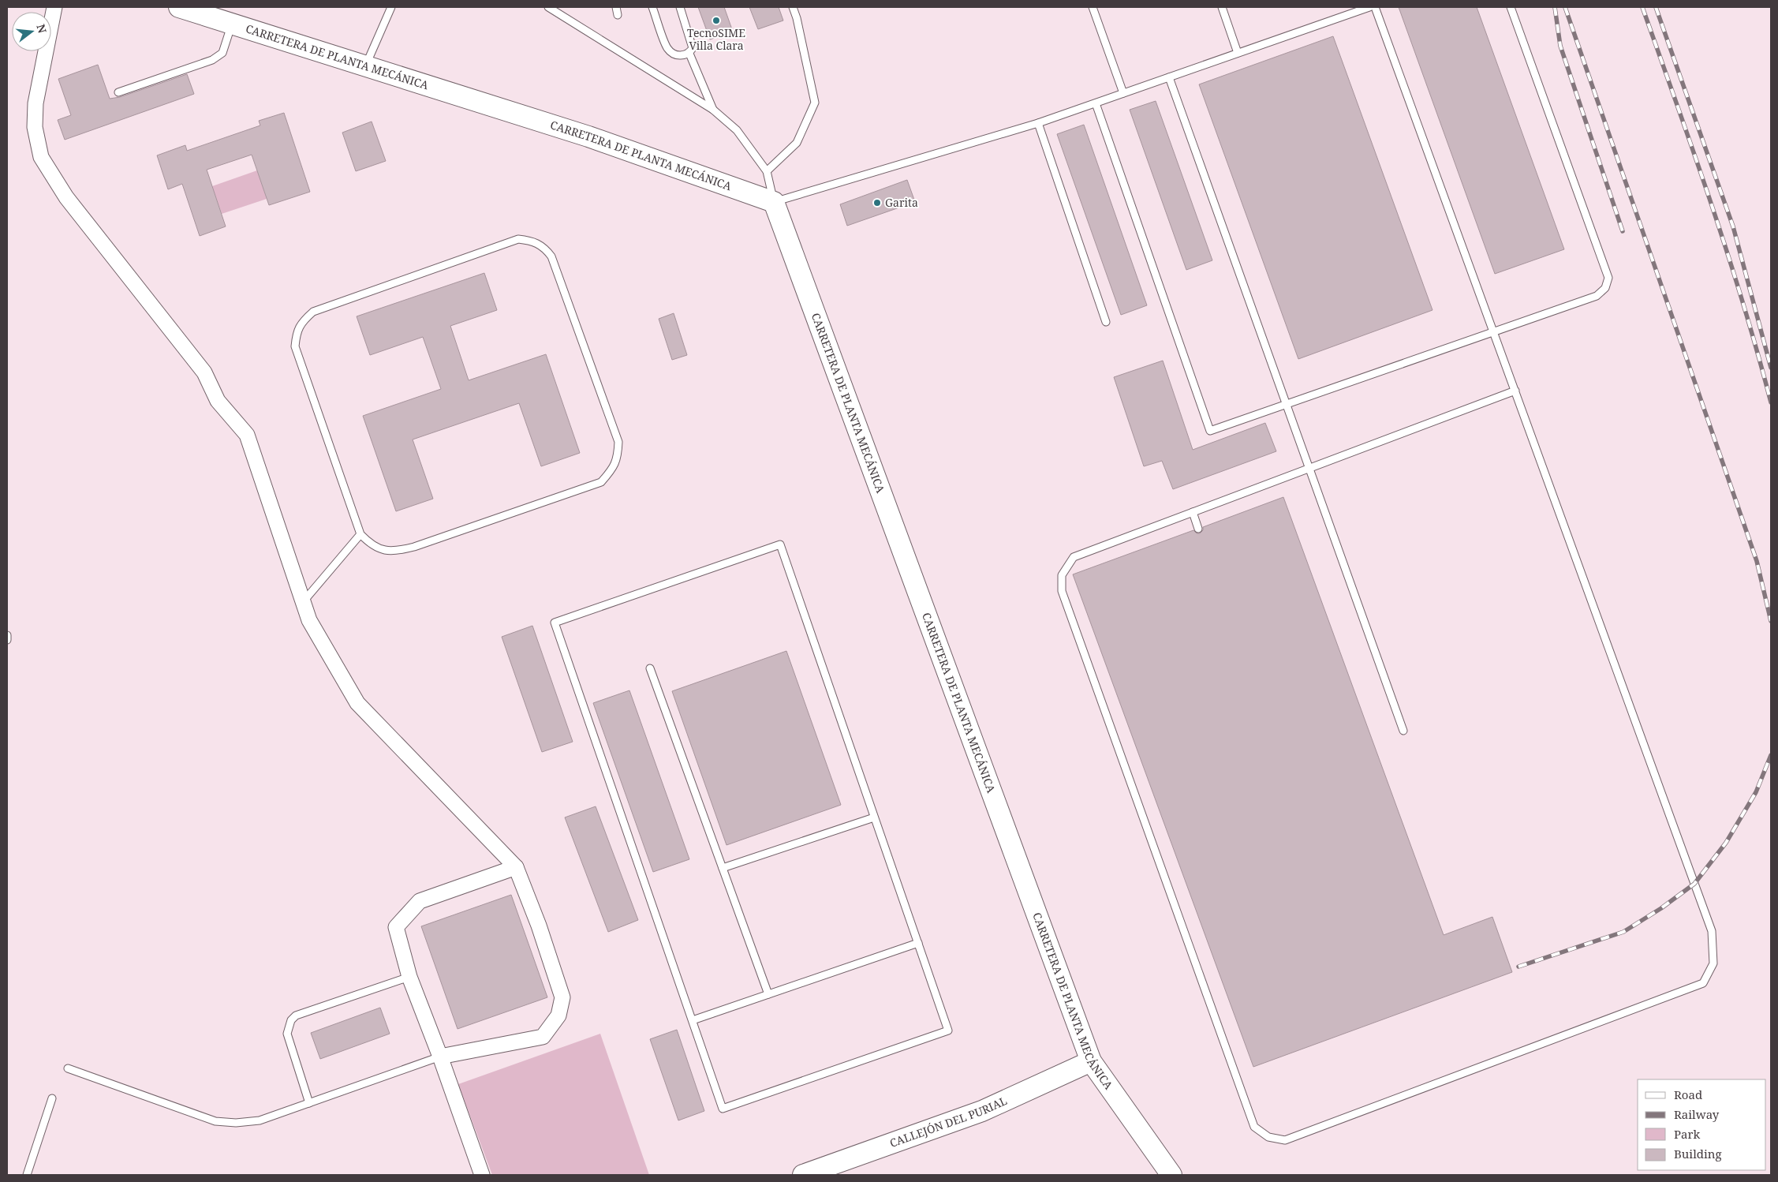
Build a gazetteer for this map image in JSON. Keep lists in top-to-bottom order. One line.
{"streets":{"street":["CARRETERA DE PLANTA MECÁNICA","CALLEJÓN DEL PURIAL"]},"crossings":[["CARRETERA DE PLANTA MECÁNICA","CALLEJÓN DEL PURIAL"]],"places":["TecnoSIME Villa Clara","Garita"],"legend":["Road","Railway","Park","Building"],"north":"right"}
